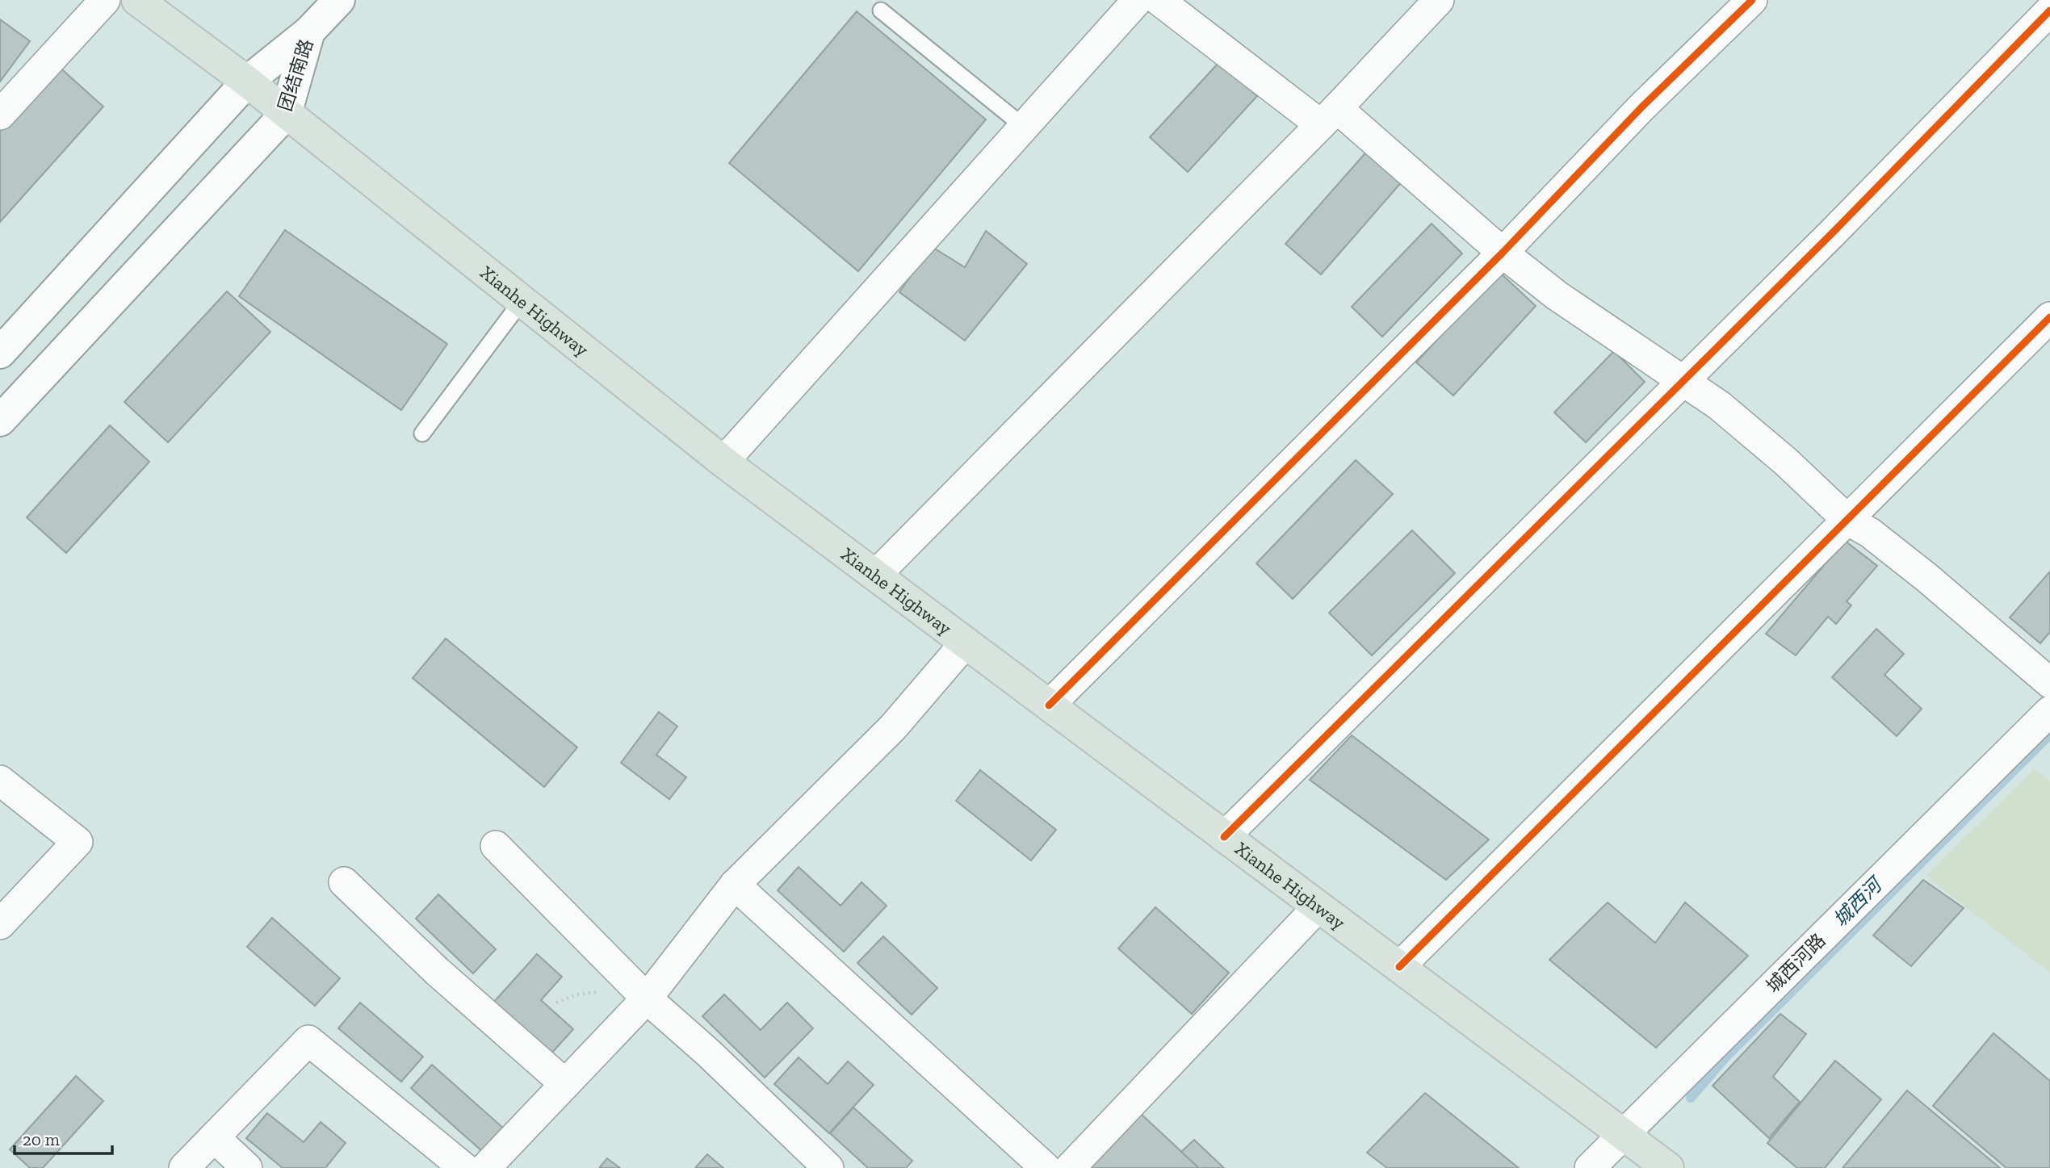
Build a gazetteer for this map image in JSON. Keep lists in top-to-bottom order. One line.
{"streets":{"main road":["团结南路","Xianhe Highway"],"street":["城西河路"]},"crossings":[["团结南路","Xianhe Highway"],["Xianhe Highway","城西河路"]],"water":["城西河"],"scale_bar":"20 m"}
